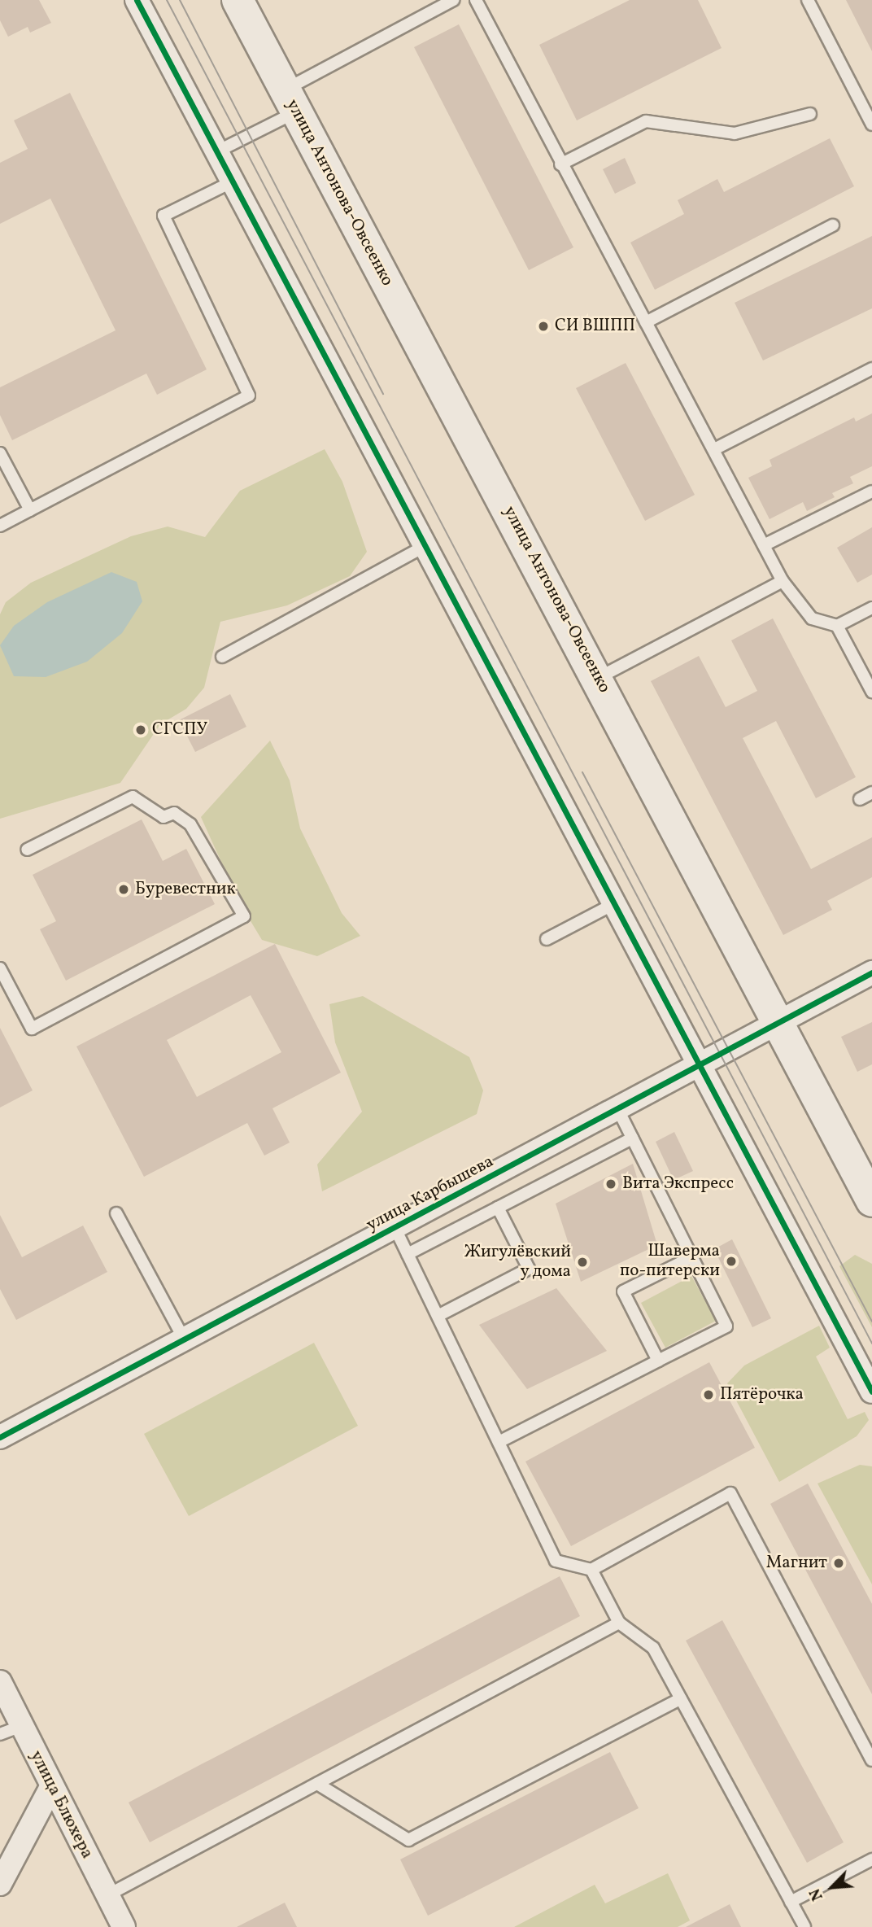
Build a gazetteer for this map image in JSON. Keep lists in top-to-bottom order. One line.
{"streets":{"main road":["улица Антонова-Овсеенко"],"street":["улица Карбышева","улица Блюхера"]},"crossings":[["улица Антонова-Овсеенко","улица Карбышева"]],"places":["СИ ВШПП","СГСПУ","Буревестник","Вита Экспресс","Шаверма по-питерски","Жигулёвский у дома","Пятёрочка","Магнит"],"north":"bottom left"}
